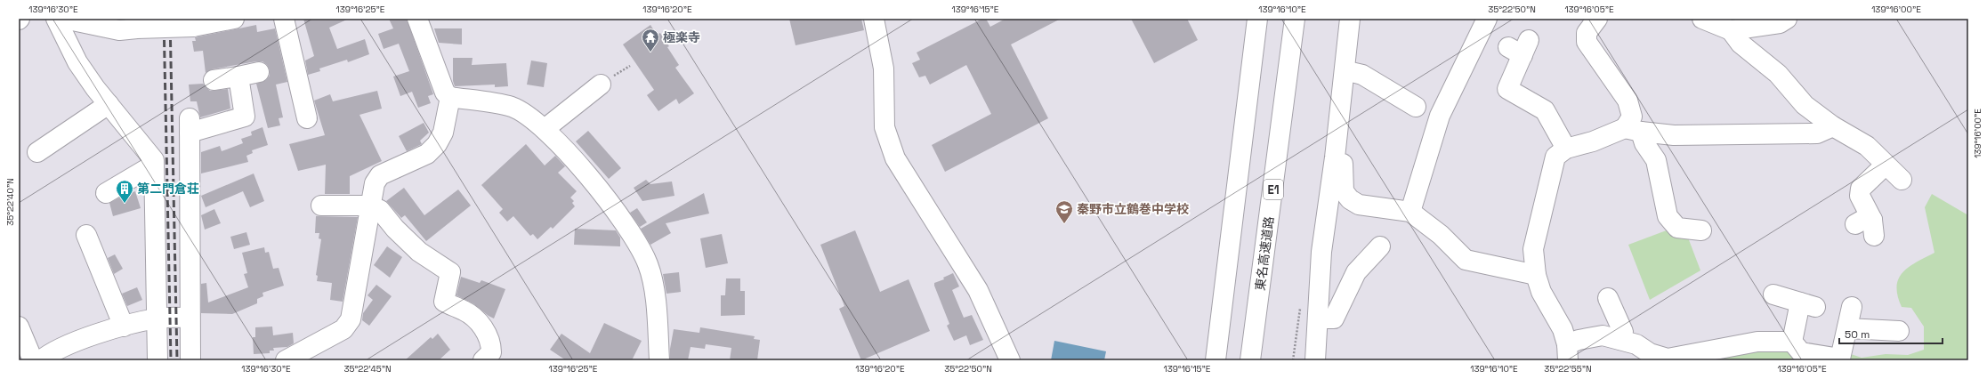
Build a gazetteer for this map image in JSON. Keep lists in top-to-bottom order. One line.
{"streets":{"main road":["E1","東名高速道路"]},"places":{"temple":["極楽寺"],"building":["第二門倉荘"],"school or university":["秦野市立鶴巻中学校"]},"scale_bar":"50 m","coordinates":["139°16'30\"E","139°16'25\"E","139°16'20\"E","139°16'15\"E","139°16'10\"E","35°22'50\"N","139°16'05\"E","139°16'00\"E","35°22'40\"N","35°22'45\"N","35°22'55\"N"]}
